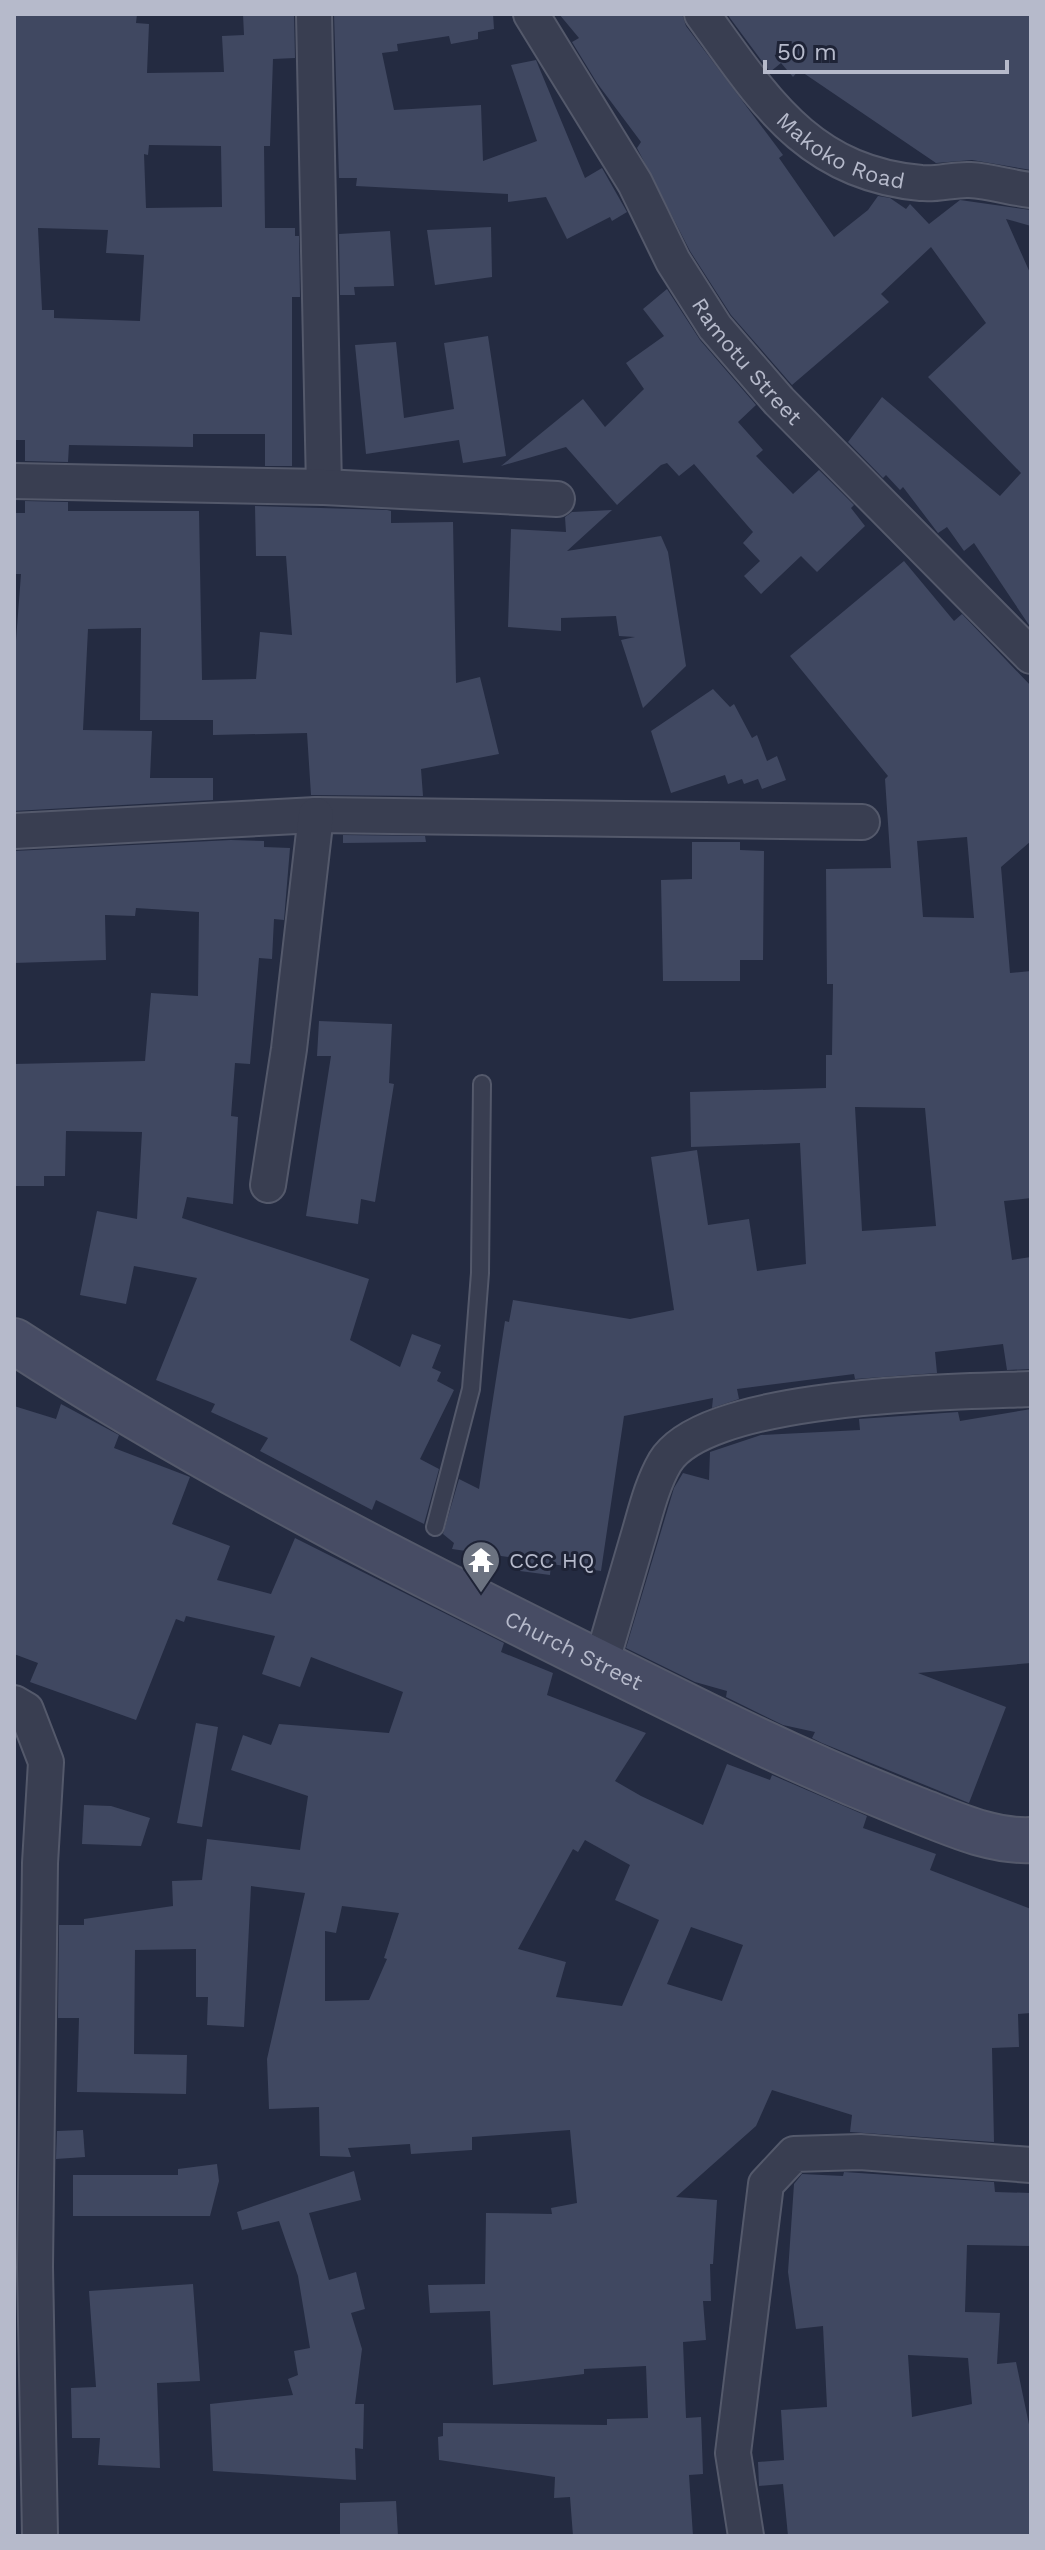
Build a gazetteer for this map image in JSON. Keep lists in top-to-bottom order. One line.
{"streets":{"street":["Makoko Road","Ramotu Street","Church Street"]},"places":{"temple":["CCC HQ"]},"scale_bar":"50 m"}
